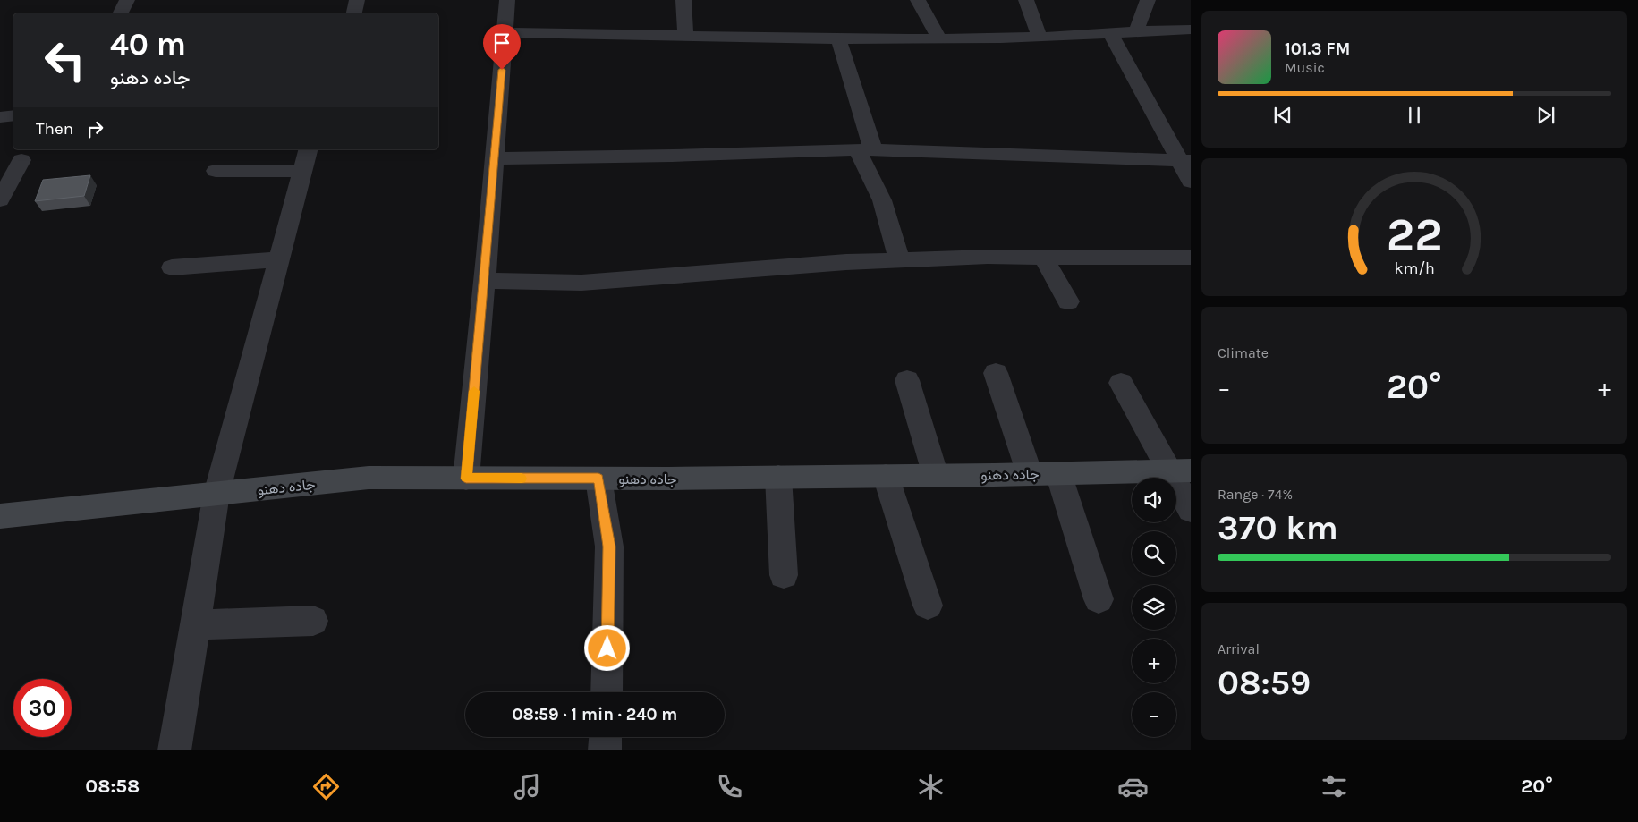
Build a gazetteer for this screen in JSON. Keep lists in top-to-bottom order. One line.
{"streets":{"street":["جاده دهنو"]},"page":{"turn":["40 m","جاده دهنو"],"song":["101.3 FM","Music"],"then":"Then","tile":["Climate",["Range · 74%","370 km"],["Arrival","08:59"]],"heat":["−","20°","+"],"map_buttons":["+","−"],"limit":"30","trip":"08:59 · 1 min · 240 m","tabs":["08:58","20°"],"gauge":["22","km/h"]}}
